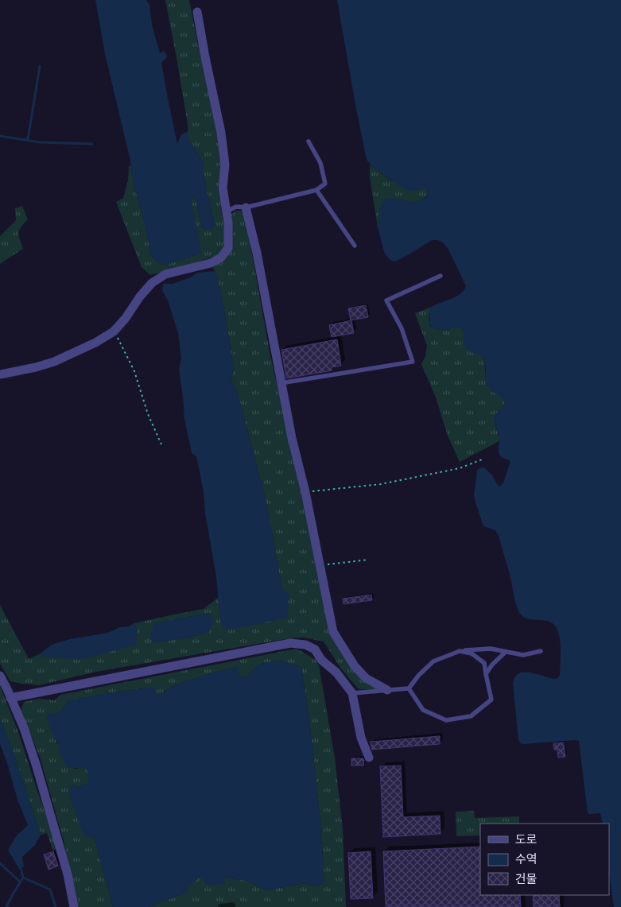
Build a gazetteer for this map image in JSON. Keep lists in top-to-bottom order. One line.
{"legend":["도로","수역","건물"]}
